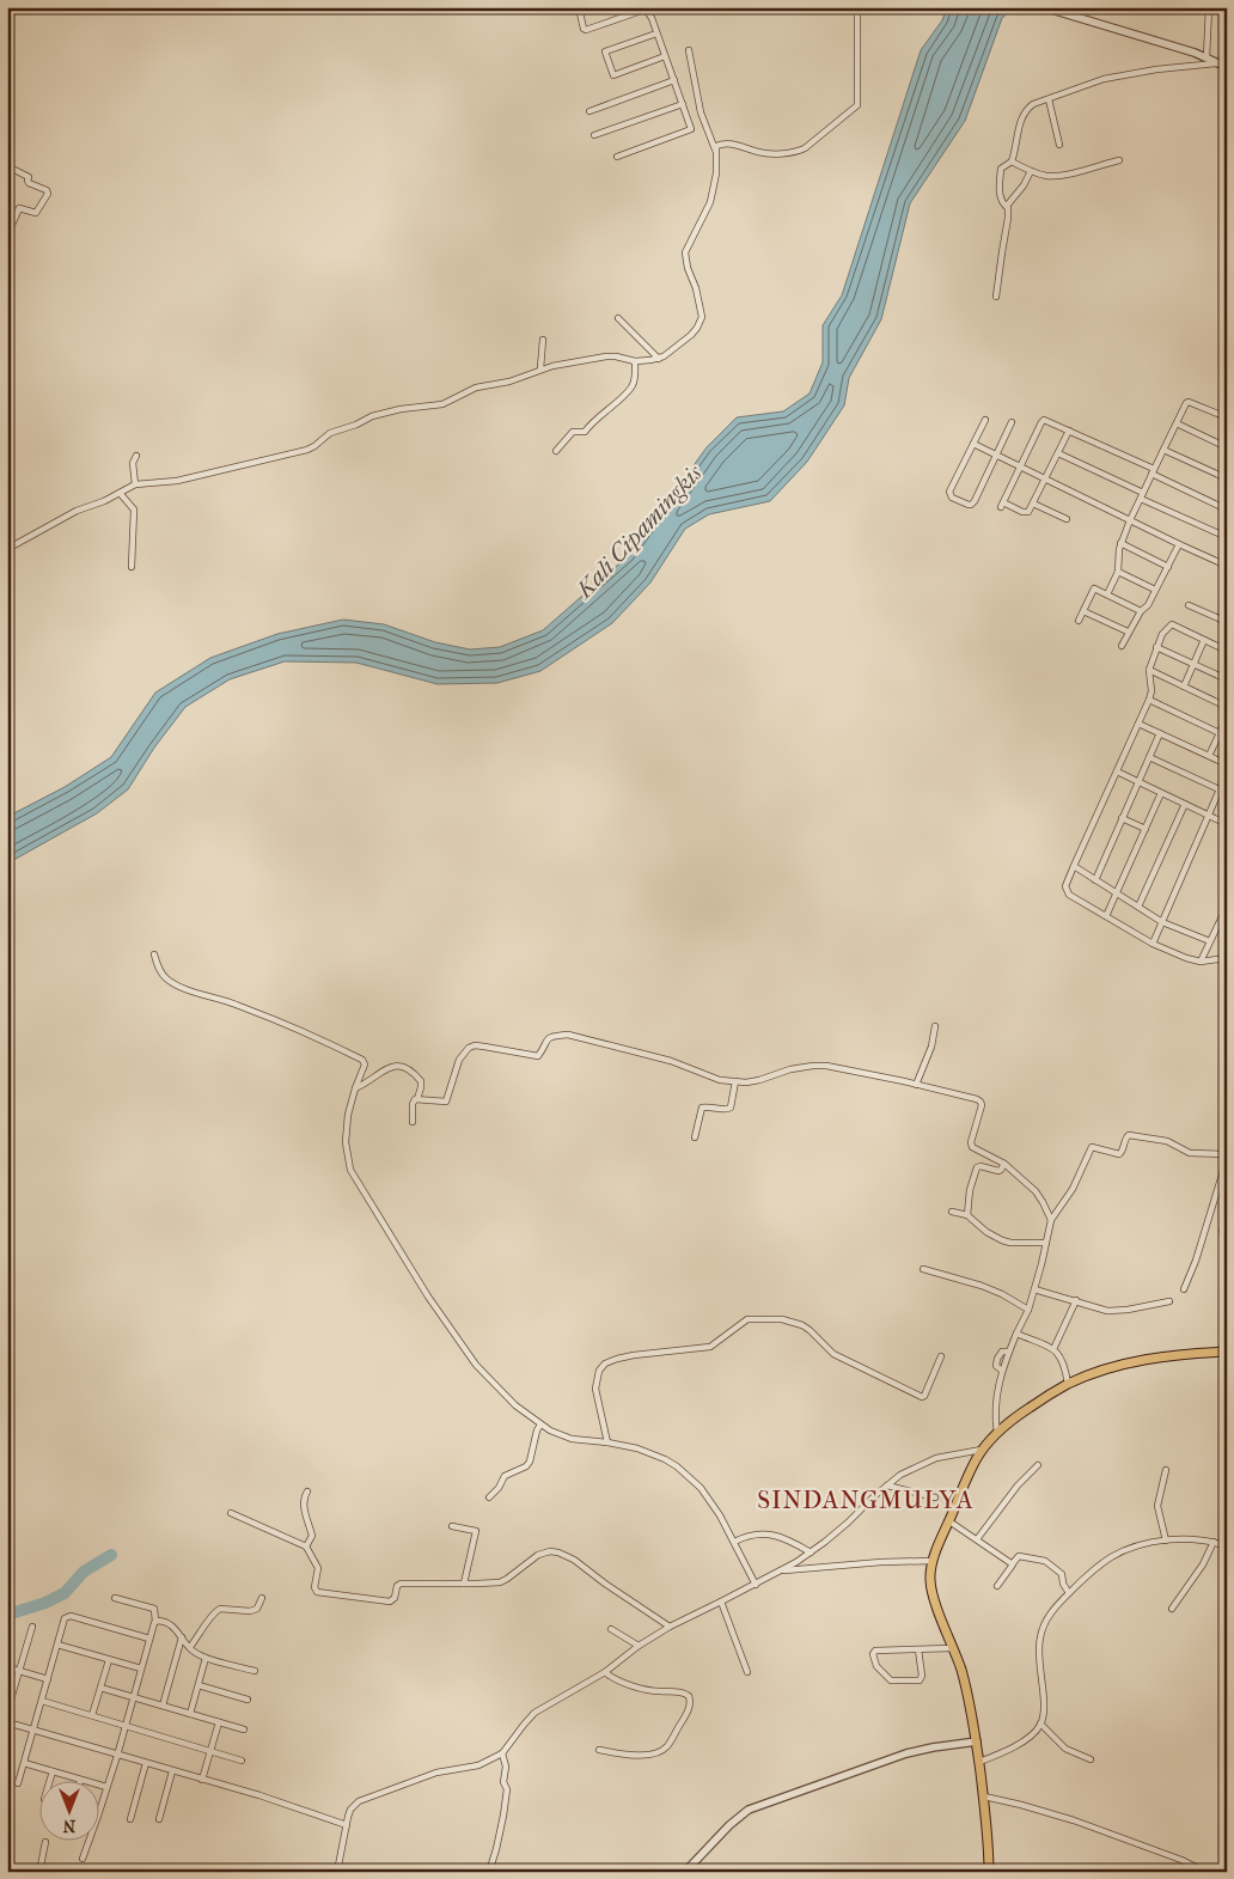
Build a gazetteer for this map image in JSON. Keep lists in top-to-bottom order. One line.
{"districts":["SINDANGMULYA"],"water":["Kali Cipamingkis"],"north":"bottom"}
